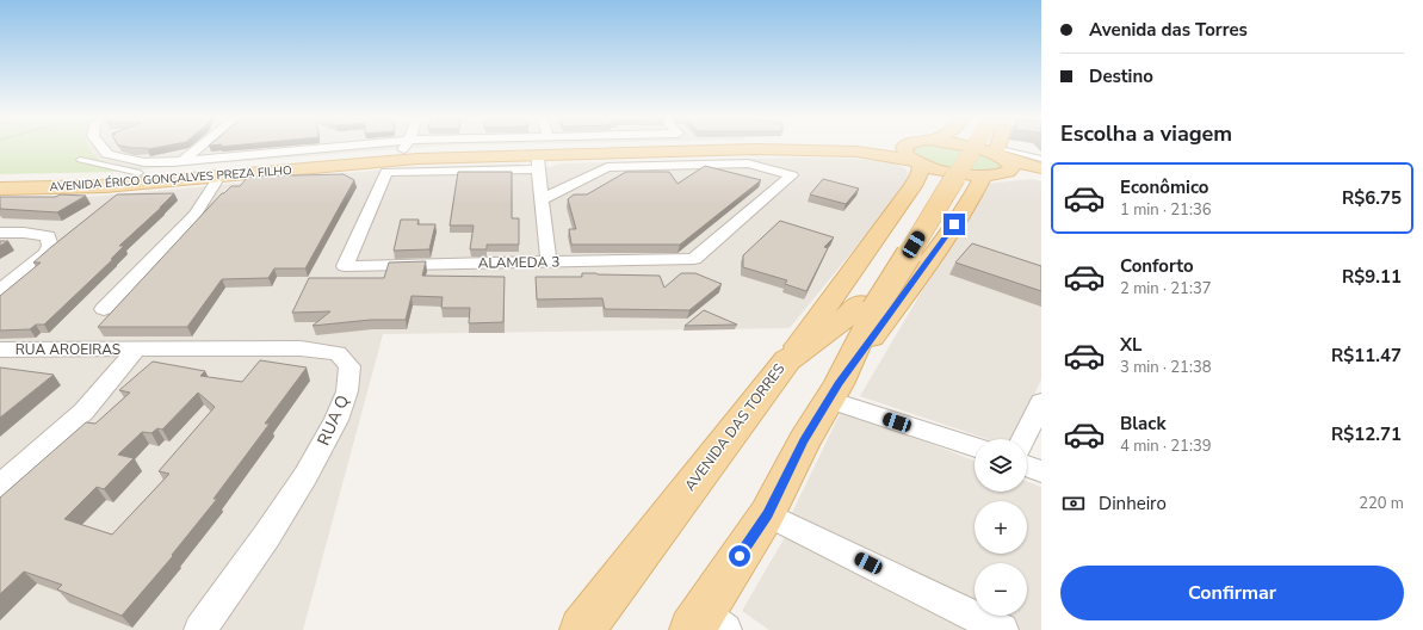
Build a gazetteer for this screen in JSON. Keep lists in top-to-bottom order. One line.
{"streets":{"main road":["AVENIDA ÉRICO GONÇALVES PREZA FILHO","AVENIDA DAS TORRES"],"street":["ALAMEDA 3","RUA AROEIRAS","RUA Q"]},"crossings":[["AVENIDA ÉRICO GONÇALVES PREZA FILHO","ALAMEDA 3"],["RUA AROEIRAS","RUA Q"]],"page":{"banner":["Avenida das Torres","Destino"],"heading":"Escolha a viagem","list":[{"name":"Econômico","note":"1 min · 21:36","value":"R$6.75"},{"name":"Conforto","note":"2 min · 21:37","value":"R$9.11"},{"name":"XL","note":"3 min · 21:38","value":"R$11.47"},{"name":"Black","note":"4 min · 21:39","value":"R$12.71"}],"map_buttons":["+","−"],"pay":["Dinheiro","220 m"],"buttons":"Confirmar"}}
